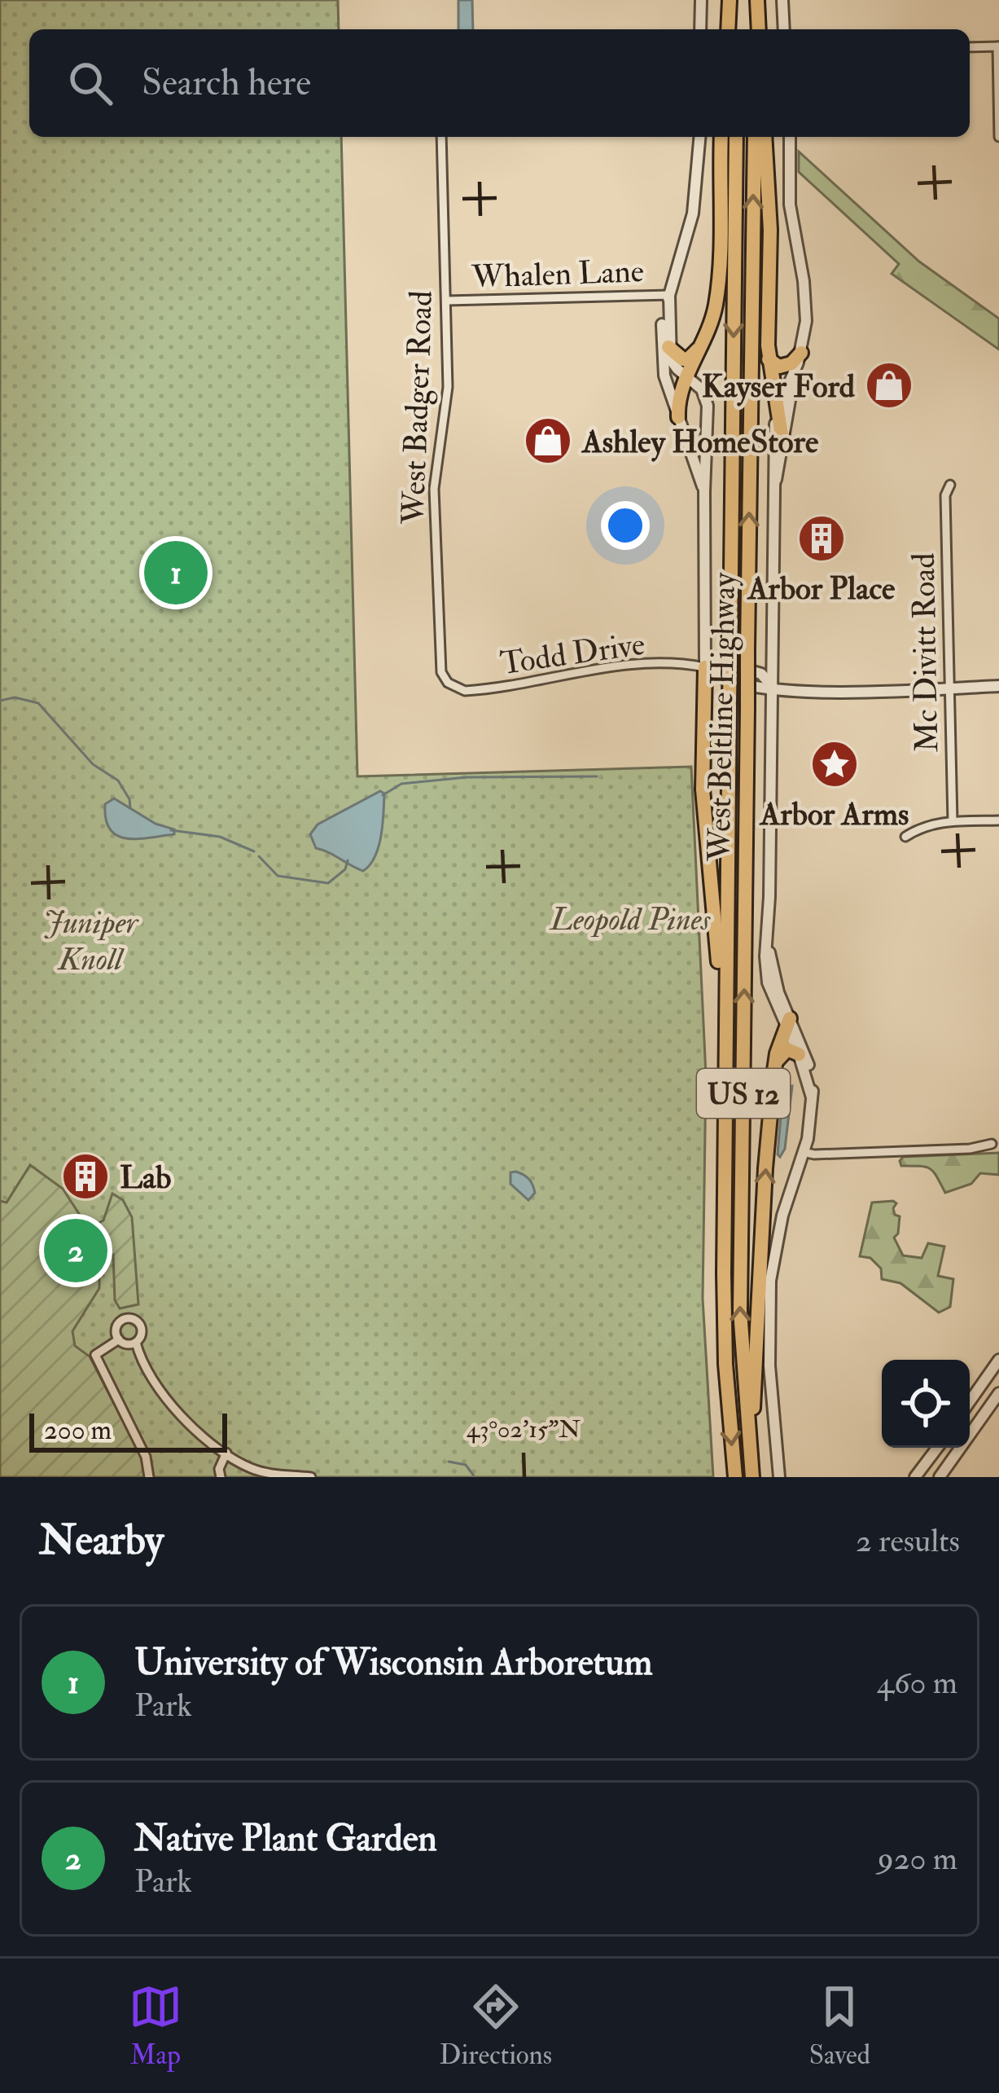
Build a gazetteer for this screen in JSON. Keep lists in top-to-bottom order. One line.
{"streets":{"highway":["West Beltline Highway","US 12"],"street":["Whalen Lane","West Badger Road","Todd Drive","Mc Divitt Road"]},"crossings":[["Whalen Lane","West Badger Road"],["West Badger Road","Todd Drive"],["Todd Drive","Mc Divitt Road"]],"parks":["Leopold Pines","Juniper Knoll"],"places":{"shop":["Kayser Ford","Ashley HomeStore"],"building":["Arbor Place","Lab"],"place":["Arbor Arms"]},"scale_bar":"200 m","page":{"search":"Search here","pins":["1","2"],"scale":"200 m","heading":["Nearby","2 results"],"list":[{"mark":"1","name":"University of Wisconsin Arboretum","note":"Park","value":"460 m"},{"mark":"2","name":"Native Plant Garden","note":"Park","value":"920 m"}],"nav":["Map","Directions","Saved"]},"coordinates":["43°02'15\"N"]}
